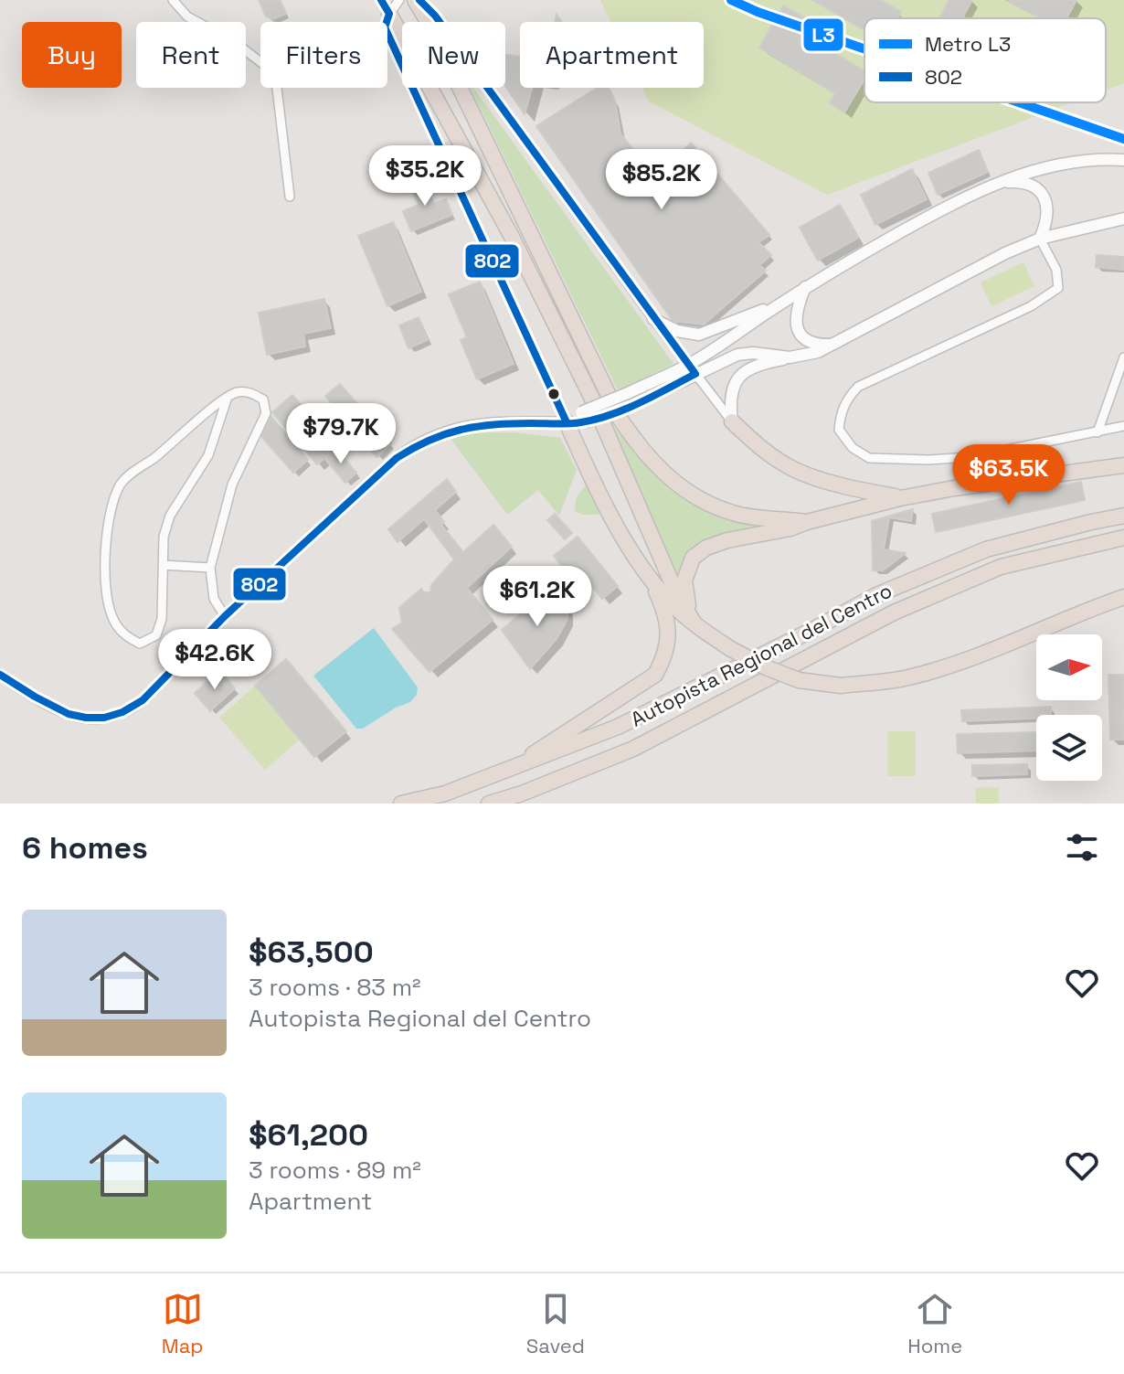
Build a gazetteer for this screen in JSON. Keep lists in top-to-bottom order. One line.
{"streets":{"highway":["Autopista Regional del Centro"]},"lines":["metro line L3","transit line 802"],"legend":["Metro L3","802"],"north":"right","page":{"chip":["Buy","Rent","Filters","New","Apartment"],"price":["$35.2K","$85.2K","$79.7K","$63.5K","$61.2K","$42.6K"],"heading":"6 homes","list":[{"name":"$63,500","note":"3 rooms · 83 m² · Autopista Regional del Centro"},{"name":"$61,200","note":"3 rooms · 89 m² · Apartment"}],"tabs":["Map","Saved","Home"]}}
